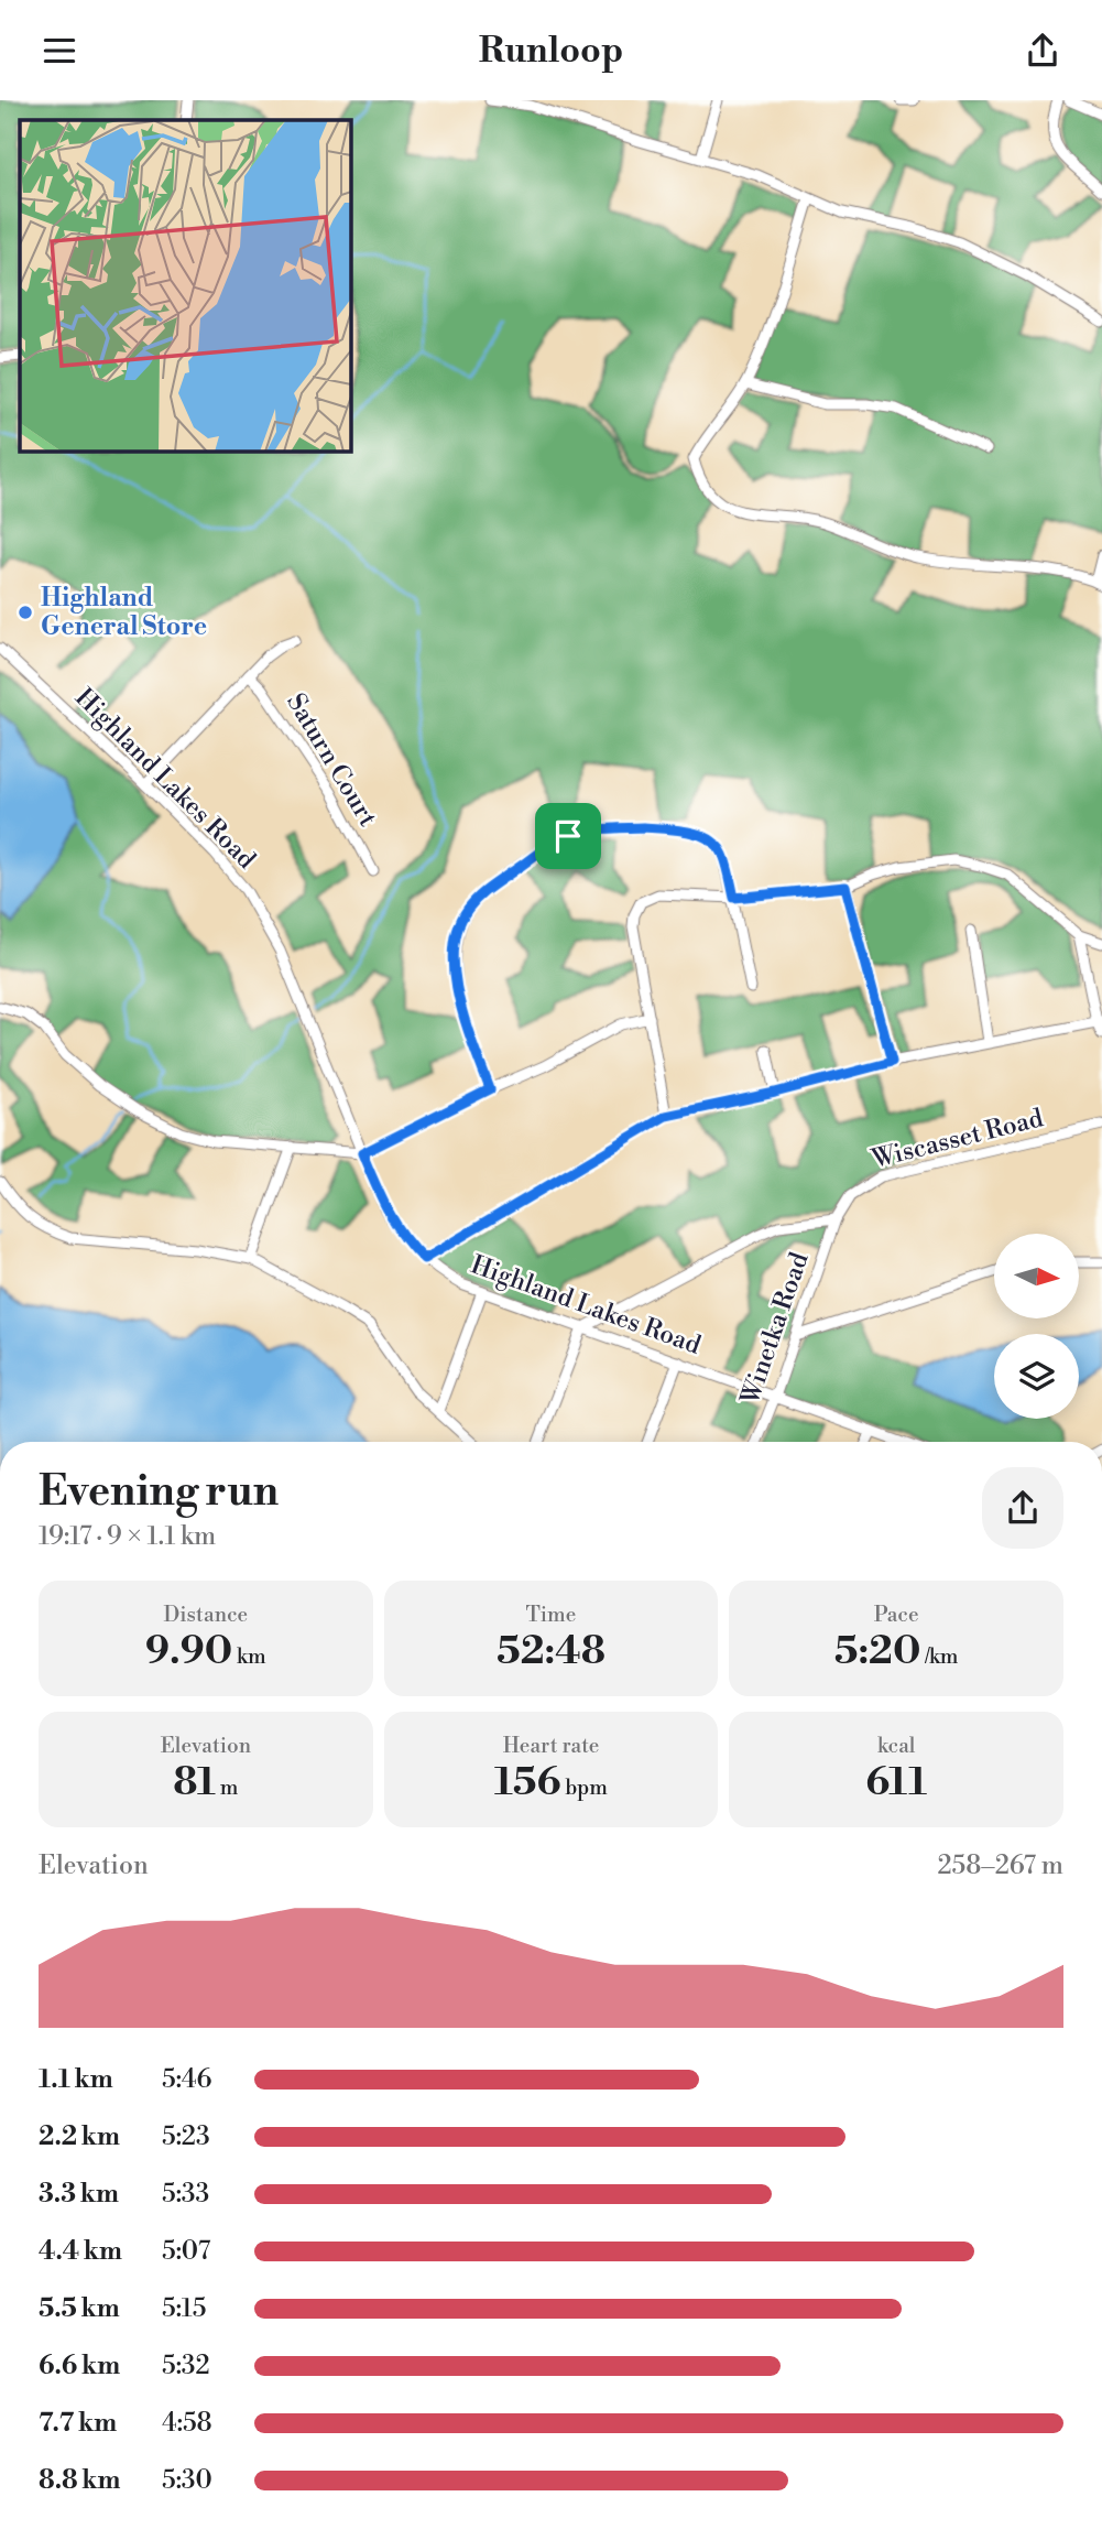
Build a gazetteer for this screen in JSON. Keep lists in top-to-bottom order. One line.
{"streets":{"street":["Saturn Court","Highland Lakes Road","Wiscasset Road","Winetka Road"]},"crossings":[["Highland Lakes Road","Winetka Road"],["Wiscasset Road","Winetka Road"]],"places":["Highland General Store"],"north":"right","page":{"header":"Runloop","heading":["Evening run","19:17 · 9 × 1.1 km"],"stats":[["Distance","9.90 km"],["Time","52:48"],["Pace","5:20 /km"],["Elevation","81 m"],["Heart rate","156 bpm"],["kcal","611"]],"chart":["Elevation","258–267 m"],"list":[{"name":"1.1 km","note":"5:46"},{"name":"2.2 km","note":"5:23"},{"name":"3.3 km","note":"5:33"},{"name":"4.4 km","note":"5:07"},{"name":"5.5 km","note":"5:15"},{"name":"6.6 km","note":"5:32"},{"name":"7.7 km","note":"4:58"},{"name":"8.8 km","note":"5:30"}]}}
